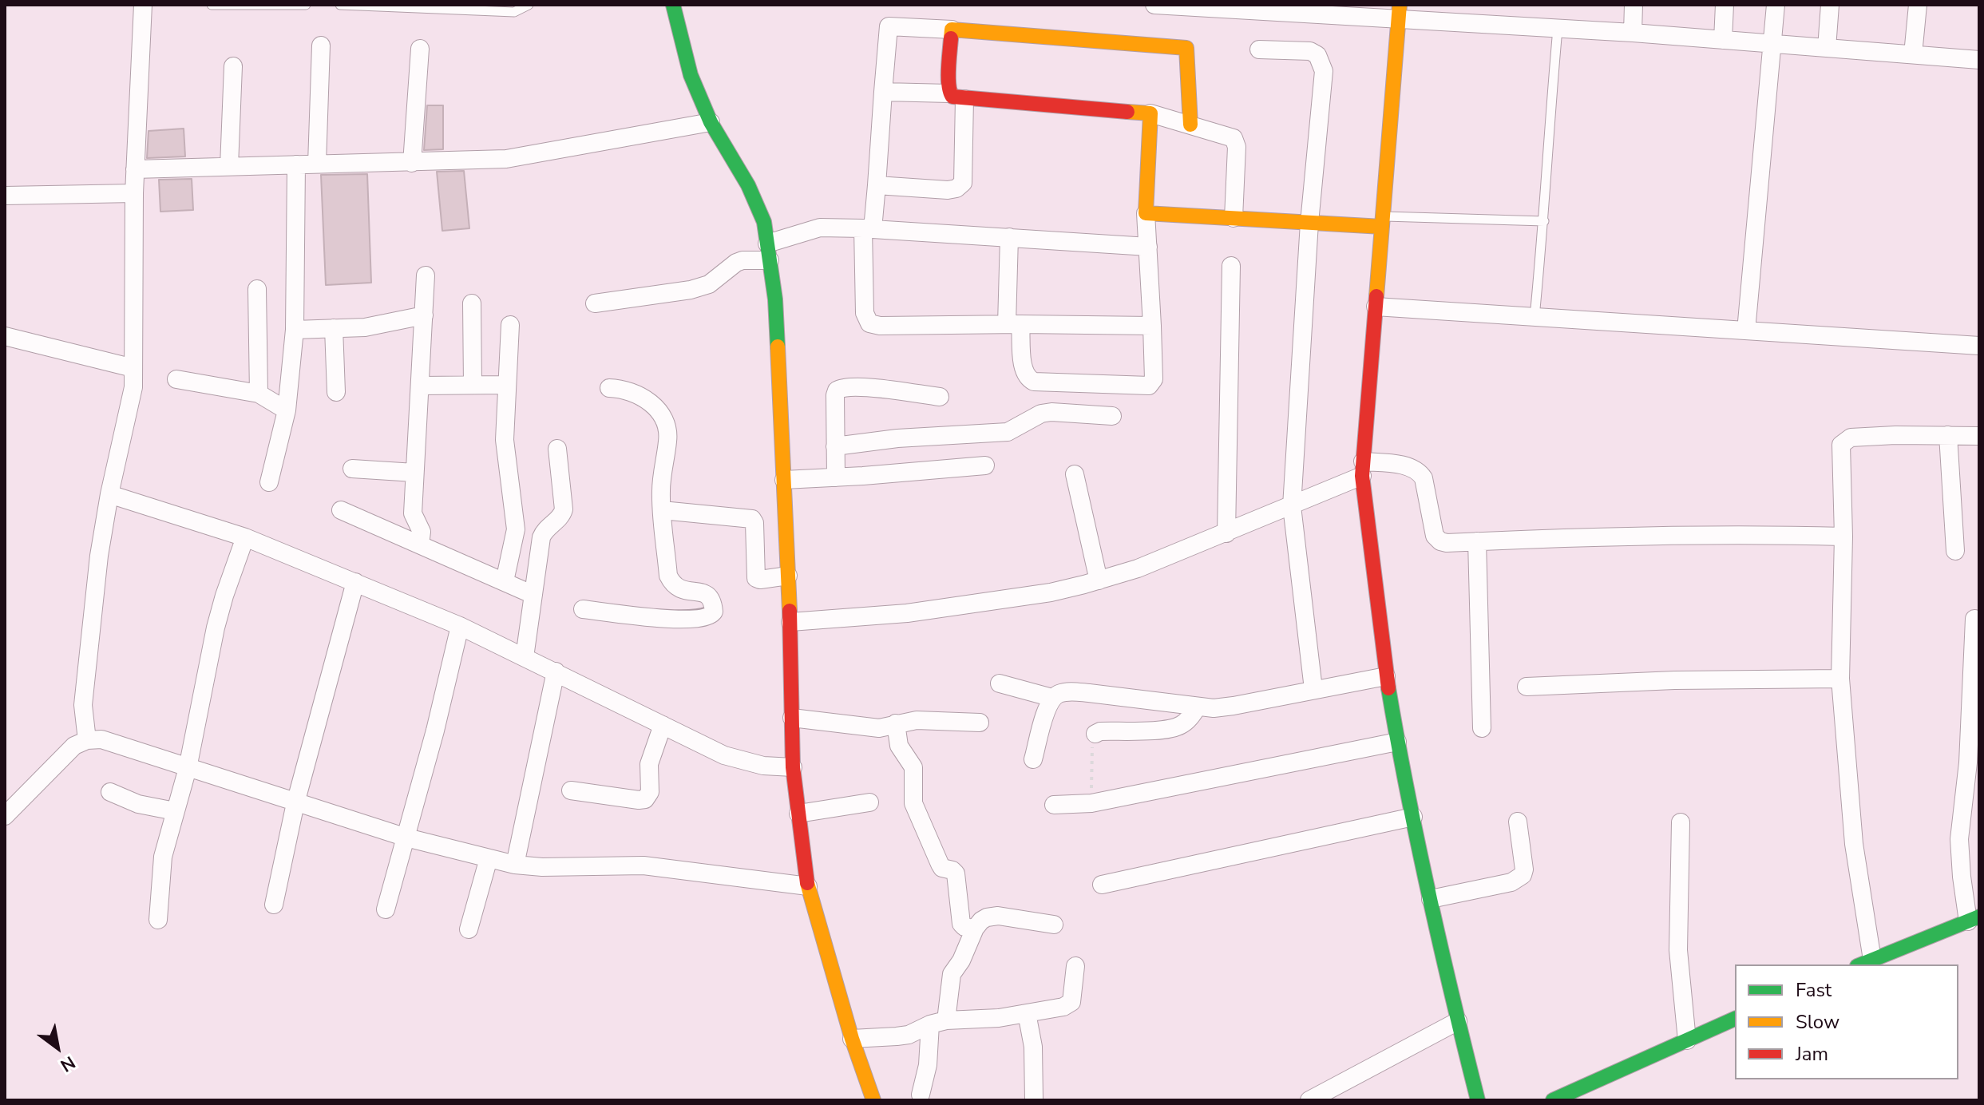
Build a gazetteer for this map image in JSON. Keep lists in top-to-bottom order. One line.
{"legend":["Fast","Slow","Jam"],"north":"bottom right"}
